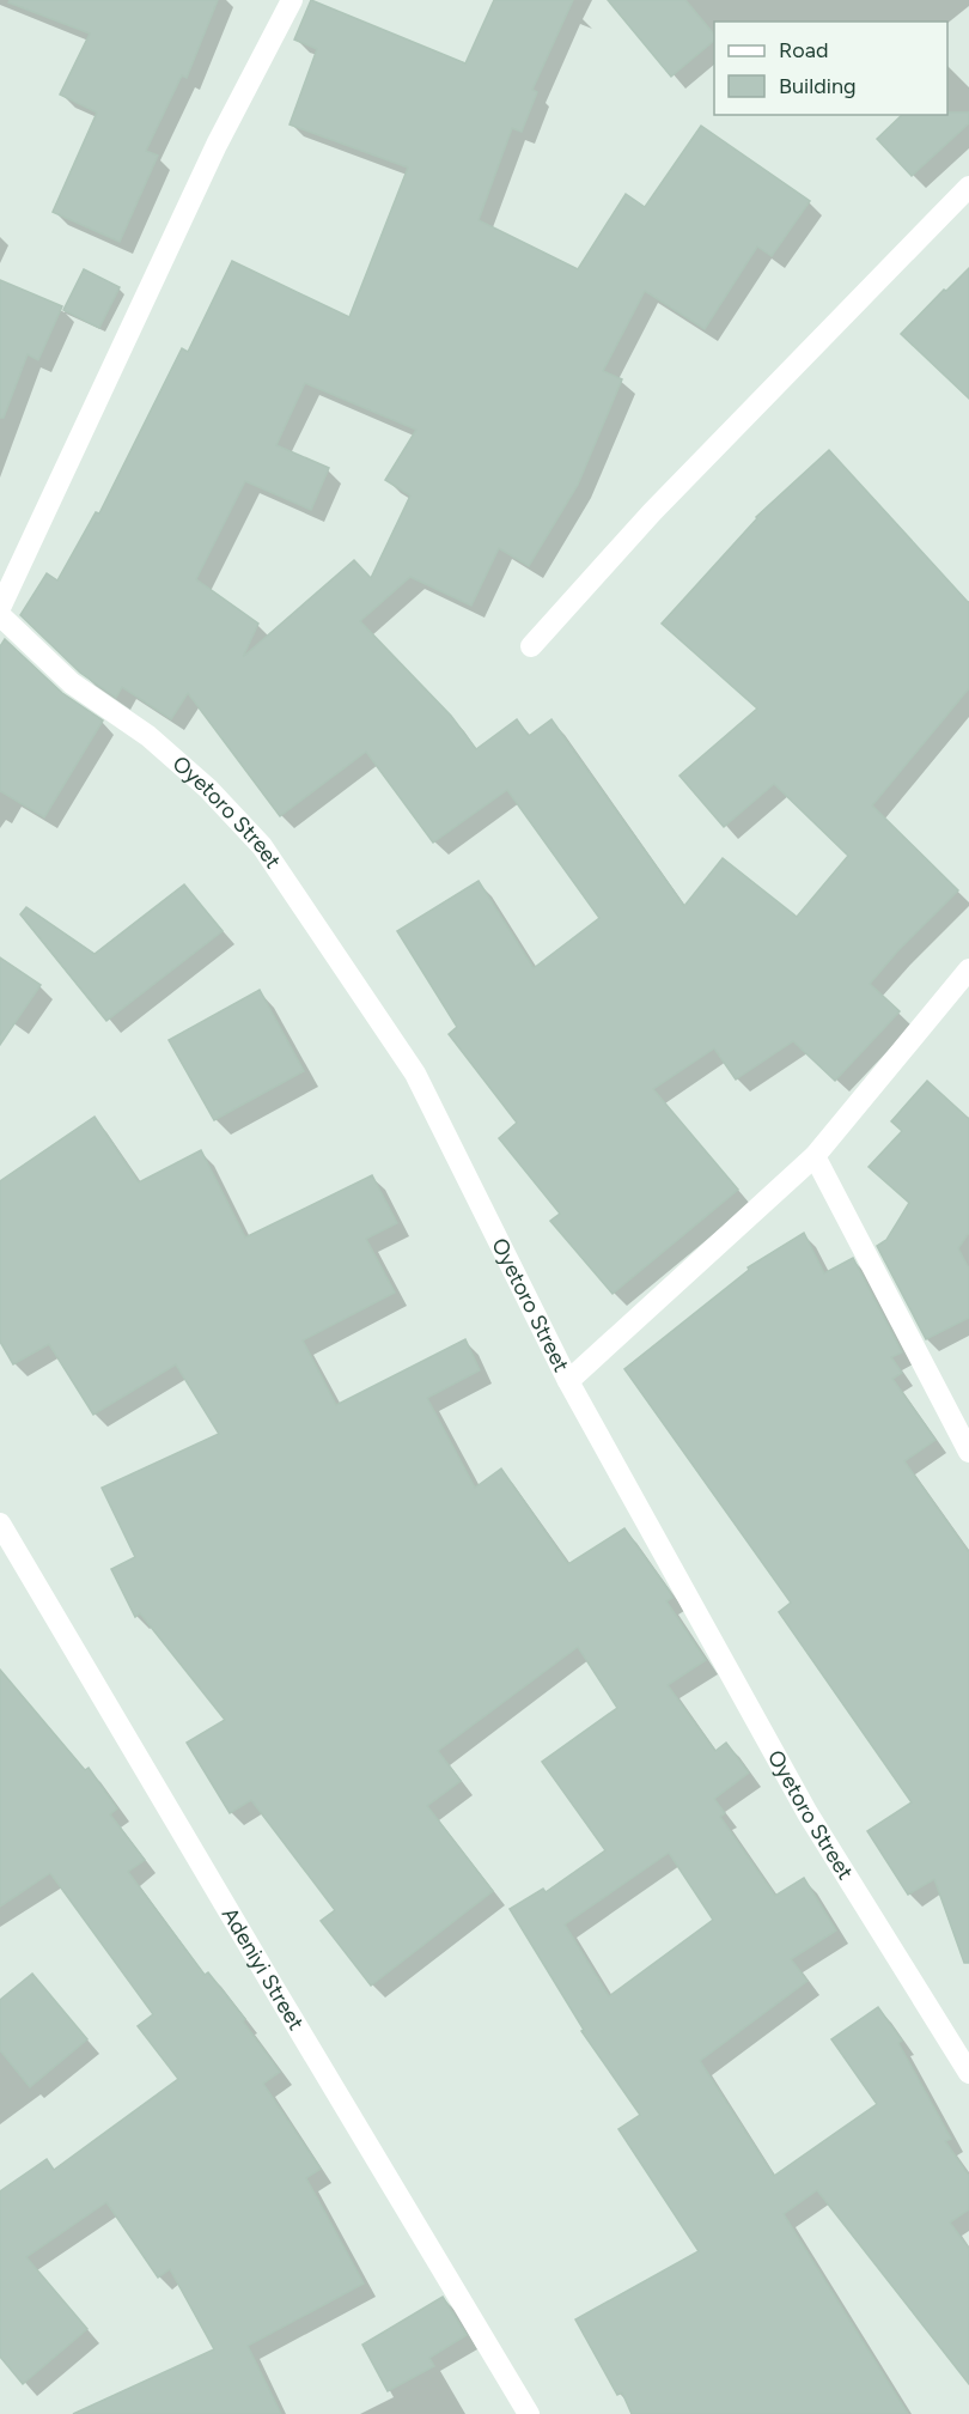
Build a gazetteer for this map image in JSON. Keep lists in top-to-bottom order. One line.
{"streets":{"street":["Oyetoro Street","Adeniyi Street"]},"legend":["Road","Building"]}
